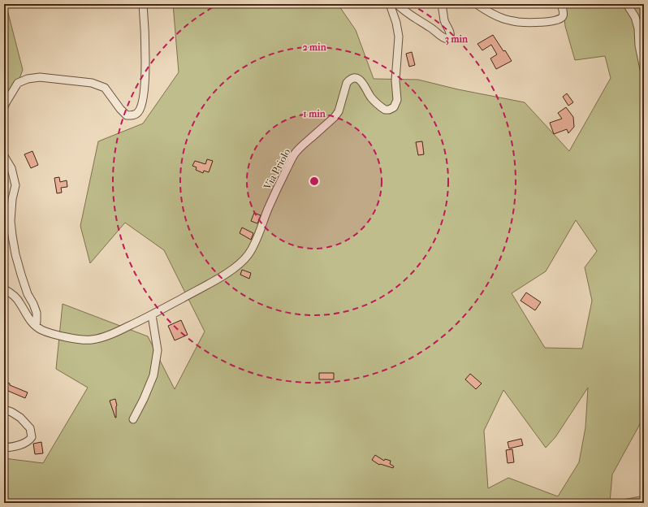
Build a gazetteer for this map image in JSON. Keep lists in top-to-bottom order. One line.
{"streets":{"street":["Via Priolo"]},"rings":["3 min","2 min","1 min"]}
